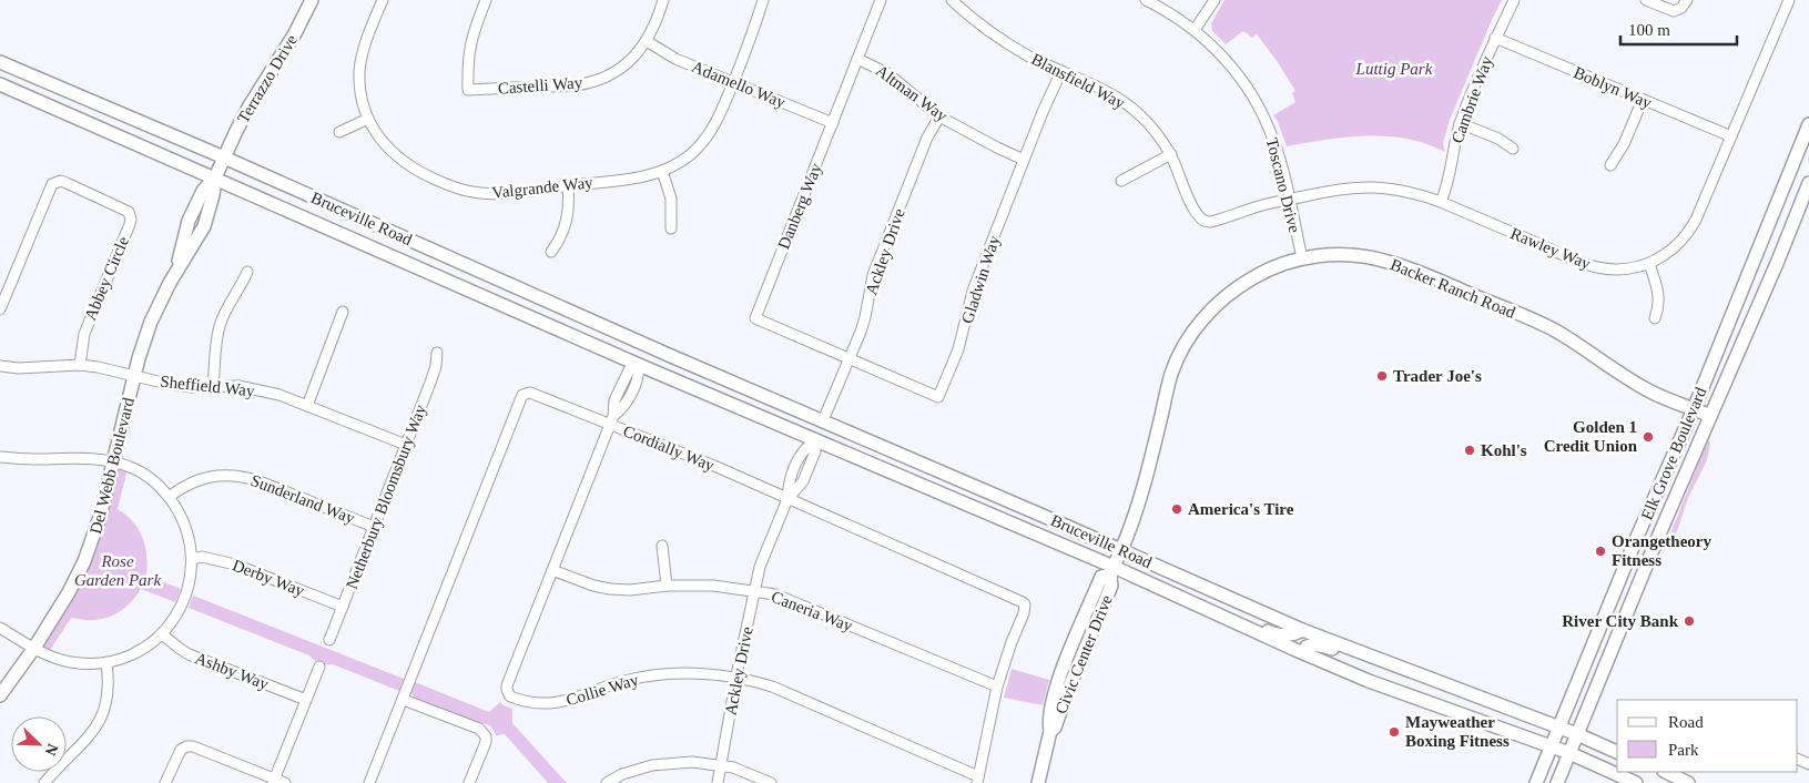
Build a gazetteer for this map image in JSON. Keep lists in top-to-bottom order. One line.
{"streets":{"main road":["Terrazzo Drive","Bruceville Road","Backer Ranch Road","Elk Grove Boulevard","Del Webb Boulevard","Civic Center Drive"],"street":["Blansfield Way","Adamello Way","Castelli Way","Boblyn Way","Altman Way","Cambrie Way","Toscano Drive","Valgrande Way","Danberg Way","Rawley Way","Ackley Drive","Abbey Circle","Gladwin Way","Sheffield Way","Cordially Way","Netherbury Bloomsbury Way","Sunderland Way","Derby Way","Caneria Way","Ashby Way","Collie Way"]},"crossings":[["Terrazzo Drive","Bruceville Road"],["Terrazzo Drive","Del Webb Boulevard"],["Blansfield Way","Toscano Drive"],["Blansfield Way","Rawley Way"],["Blansfield Way","Gladwin Way"],["Adamello Way","Castelli Way"],["Adamello Way","Valgrande Way"],["Adamello Way","Danberg Way"],["Boblyn Way","Cambrie Way"],["Boblyn Way","Rawley Way"],["Altman Way","Danberg Way"],["Altman Way","Ackley Drive"],["Altman Way","Gladwin Way"],["Cambrie Way","Rawley Way"],["Toscano Drive","Rawley Way"],["Toscano Drive","Backer Ranch Road"],["Danberg Way","Ackley Drive"],["Danberg Way","Gladwin Way"],["Bruceville Road","Ackley Drive"],["Bruceville Road","Backer Ranch Road"],["Bruceville Road","Elk Grove Boulevard"],["Bruceville Road","Del Webb Boulevard"],["Bruceville Road","Civic Center Drive"],["Bruceville Road","Collie Way"],["Ackley Drive","Gladwin Way"],["Ackley Drive","Cordially Way"],["Ackley Drive","Caneria Way"],["Ackley Drive","Collie Way"],["Abbey Circle","Sheffield Way"],["Backer Ranch Road","Elk Grove Boulevard"],["Backer Ranch Road","Civic Center Drive"],["Sheffield Way","Del Webb Boulevard"],["Sheffield Way","Netherbury Bloomsbury Way"],["Cordially Way","Caneria Way"],["Cordially Way","Collie Way"],["Netherbury Bloomsbury Way","Sunderland Way"],["Netherbury Bloomsbury Way","Derby Way"],["Caneria Way","Collie Way"]],"parks":["Luttig Park","Rose Garden Park"],"places":["Trader Joe's","Golden 1 Credit Union","Kohl's","America's Tire","Orangetheory Fitness","River City Bank","Mayweather Boxing Fitness"],"legend":["Road","Park"],"scale_bar":"100 m","north":"bottom right"}
